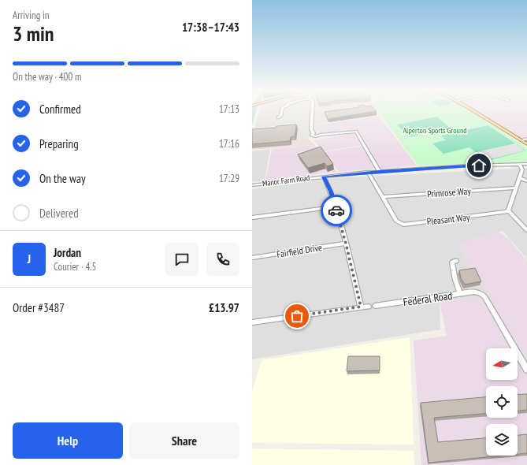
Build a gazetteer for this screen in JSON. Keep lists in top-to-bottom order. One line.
{"streets":{"street":["Manor Farm Road","Primrose Way","Pleasant Way","Fairfield Drive","Federal Road"]},"crossings":[["Manor Farm Road","Pleasant Way"],["Primrose Way","Pleasant Way"]],"parks":["Alperton Sports Ground"],"north":"left","page":{"heading":["3 min","Arriving in","17:38–17:43"],"panel":["Jordan","Courier · 4.5","Order #3487","£13.97"],"bar":"On the way · 400 m","list":[["Confirmed","17:13"],["Preparing","17:16"],["On the way","17:29"],"Delivered"],"round":"J","buttons":["Help","Share"]}}
